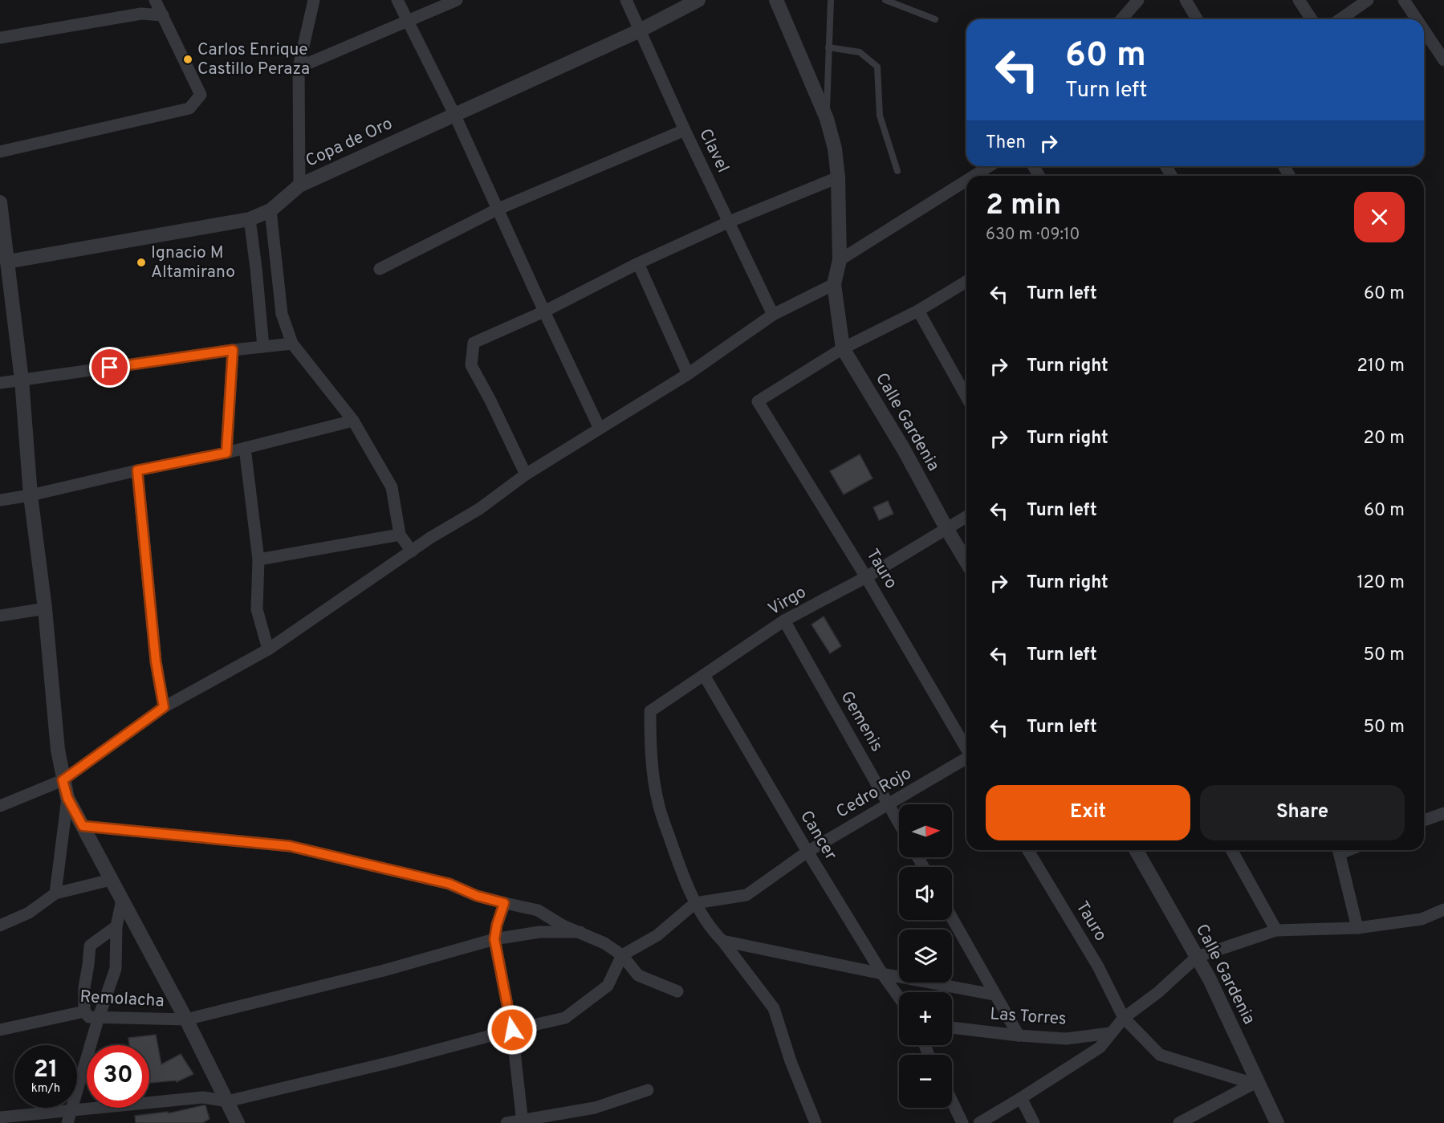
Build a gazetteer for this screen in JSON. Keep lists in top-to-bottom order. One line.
{"streets":{"street":["Copa de Oro","Clavel","Calle Gardenia","Tauro","Virgo","Gemenis","Cedro Rojo","Cancer","Remolacha","Las Torres"]},"crossings":[["Copa de Oro","Clavel"],["Calle Gardenia","Tauro"],["Calle Gardenia","Virgo"],["Tauro","Virgo"],["Virgo","Gemenis"],["Virgo","Cedro Rojo"],["Virgo","Cancer"],["Gemenis","Cedro Rojo"],["Cedro Rojo","Cancer"]],"places":["Carlos Enrique Castillo Peraza","Ignacio M Altamirano"],"north":"right","page":{"turn":["60 m","Turn left"],"then":"Then","heading":["2 min","630 m · 09:10"],"list":[{"name":"Turn left","value":"60 m"},{"name":"Turn right","value":"210 m"},{"name":"Turn right","value":"20 m"},{"name":"Turn left","value":"60 m"},{"name":"Turn right","value":"120 m"},{"name":"Turn left","value":"50 m"},{"name":"Turn left","value":"50 m"}],"buttons":["Exit","Share"],"map_buttons":["+","−"],"speed":"21 km/h","limit":"30"}}
